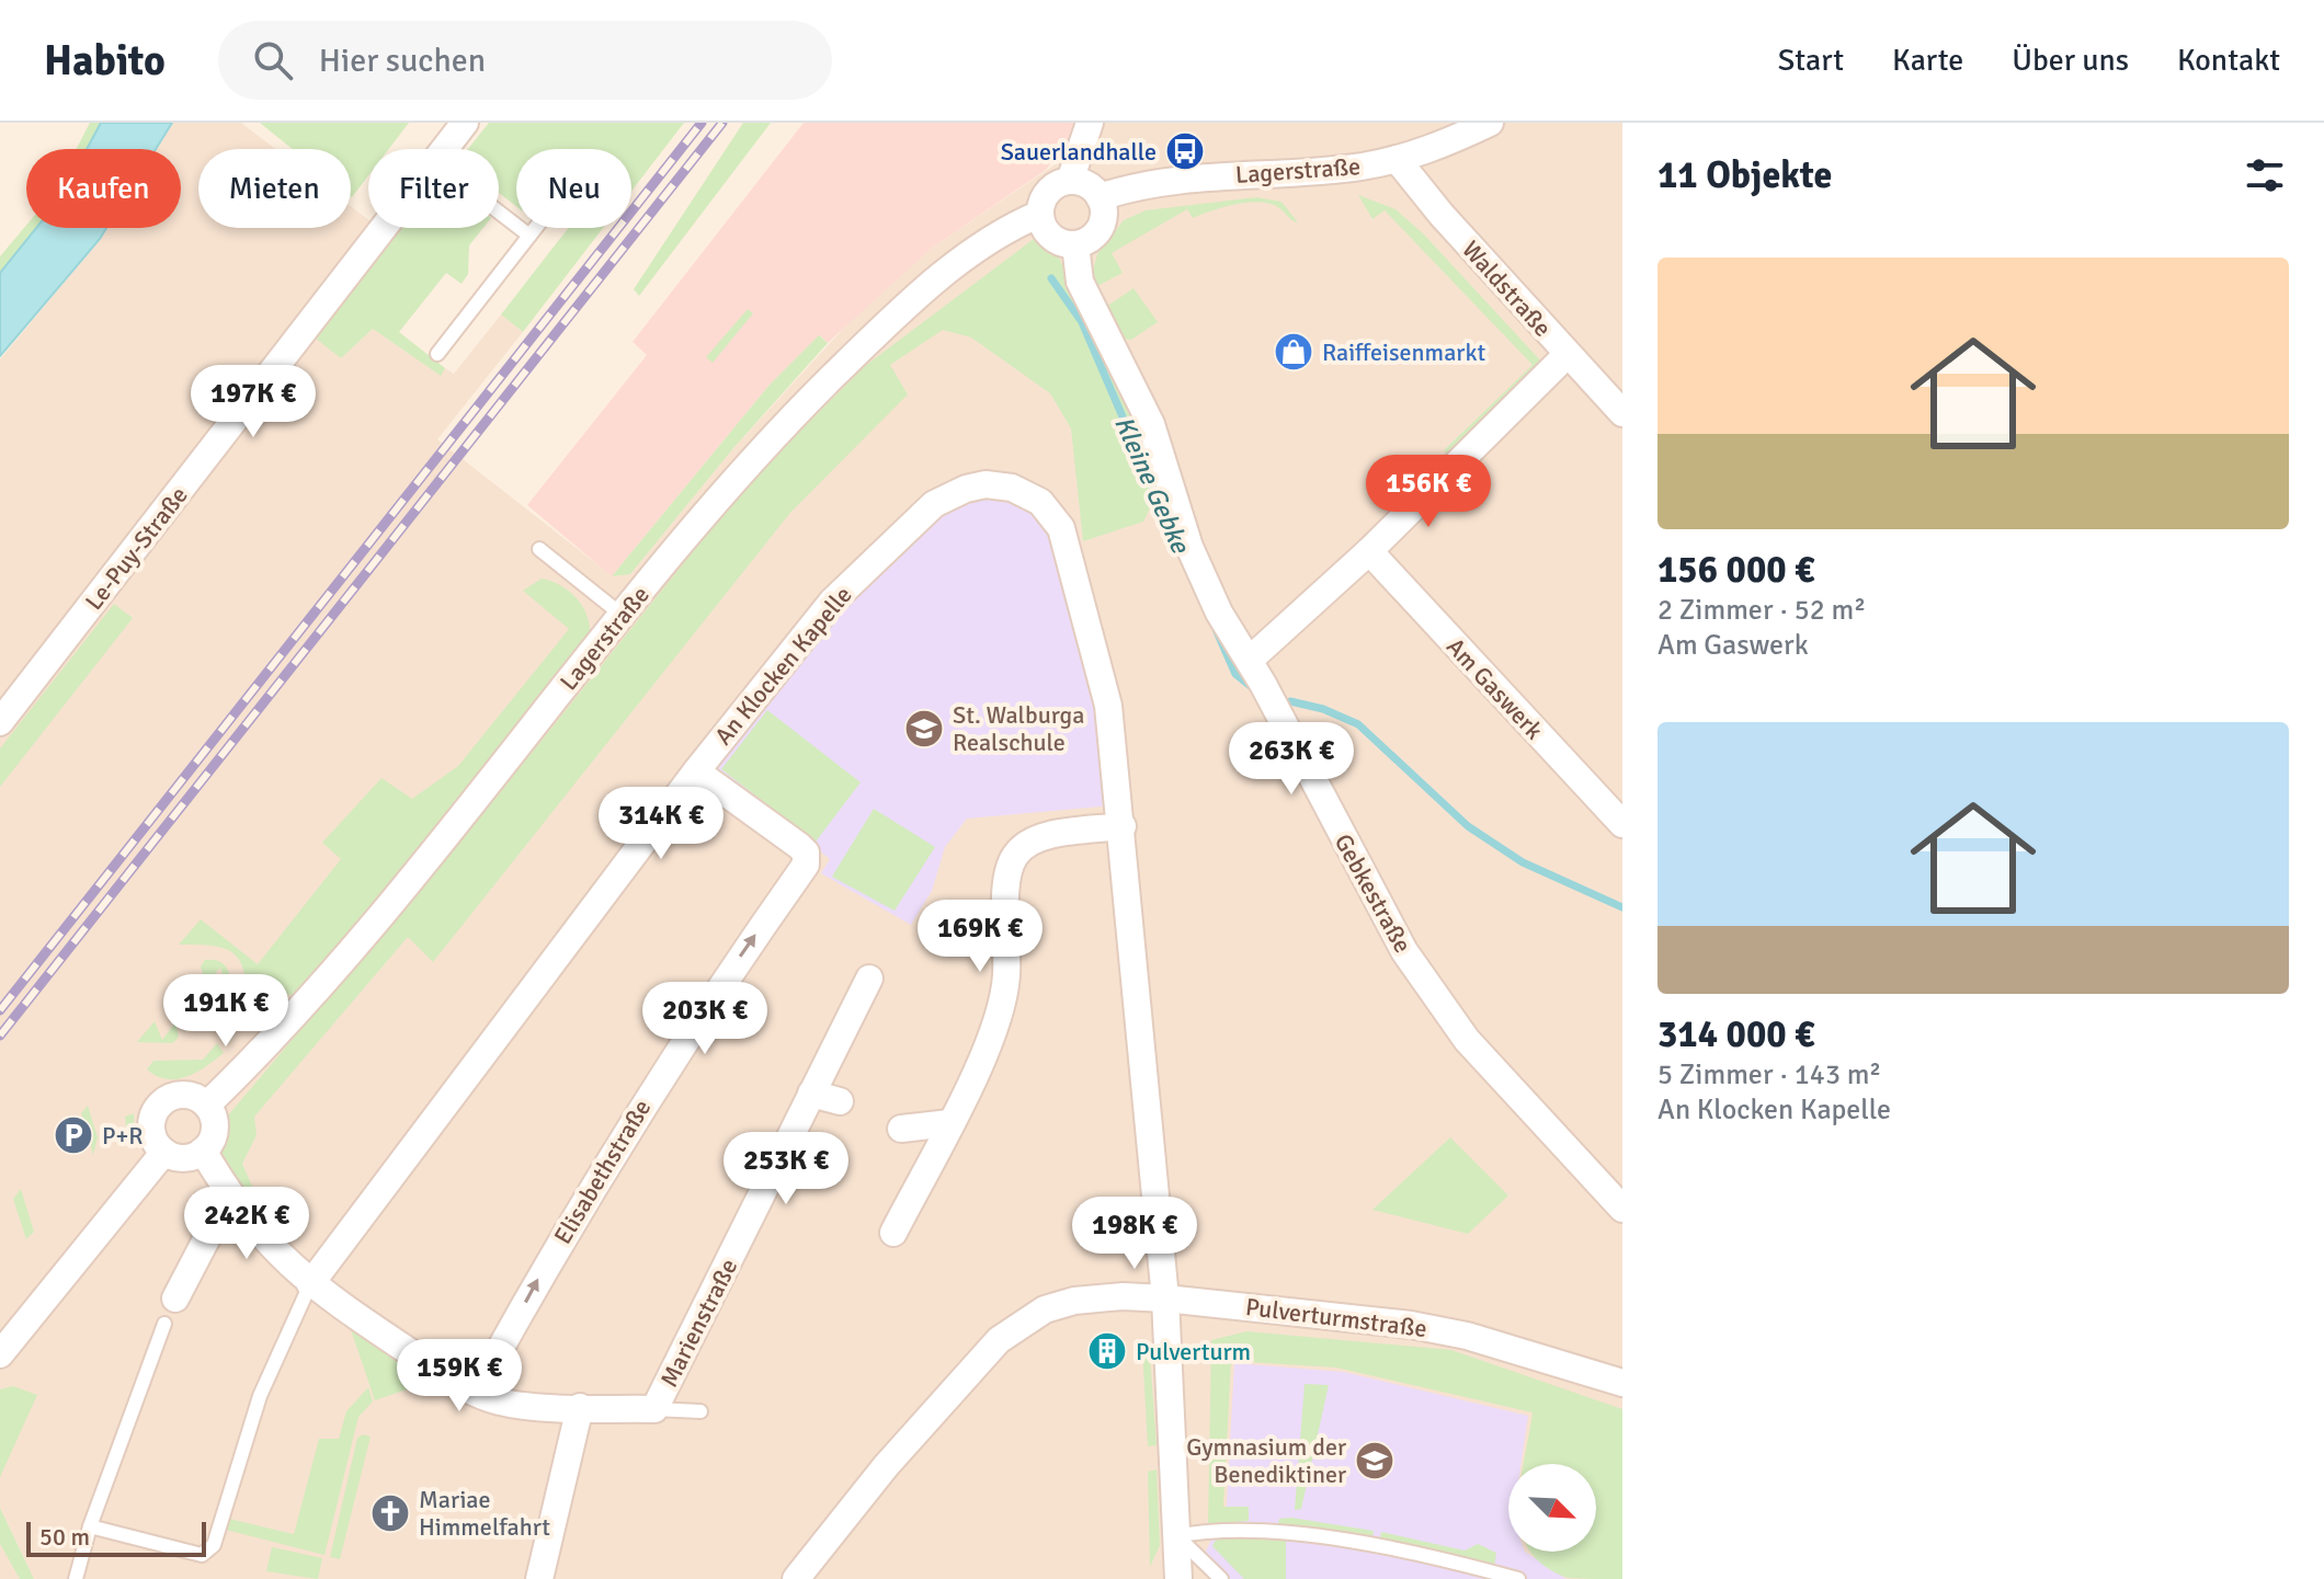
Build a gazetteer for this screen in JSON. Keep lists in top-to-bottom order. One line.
{"streets":{"street":["Lagerstraße","Waldstraße","Le-Puy-Straße","An Klocken Kapelle","Am Gaswerk","Gebkestraße","Elisabethstraße","Pulverturmstraße","Marienstraße"]},"crossings":[["Lagerstraße","Waldstraße"],["Lagerstraße","Gebkestraße"],["An Klocken Kapelle","Elisabethstraße"],["An Klocken Kapelle","Pulverturmstraße"]],"one_way":["Elisabethstraße"],"water":["Kleine Gebke"],"places":{"bus stop":["Sauerlandhalle"],"shop":["Raiffeisenmarkt"],"school or university":["St. Walburga Realschule","Gymnasium der Benediktiner"],"parking":["P+R"],"building":["Pulverturm"],"church":["Mariae Himmelfahrt"]},"scale_bar":"50 m","north":"bottom right","page":{"header":"Habito","search":"Hier suchen","nav":["Start","Karte","Über uns","Kontakt"],"heading":"11 Objekte","chip":["Kaufen","Mieten","Filter","Neu"],"list":[{"name":"156 000 €","note":"2 Zimmer · 52 m² · Am Gaswerk"},{"name":"314 000 €","note":"5 Zimmer · 143 m² · An Klocken Kapelle"}],"price":["197K €","156K €","263K €","314K €","169K €","191K €","203K €","253K €","242K €","198K €","159K €"],"scale":"50 m"}}
